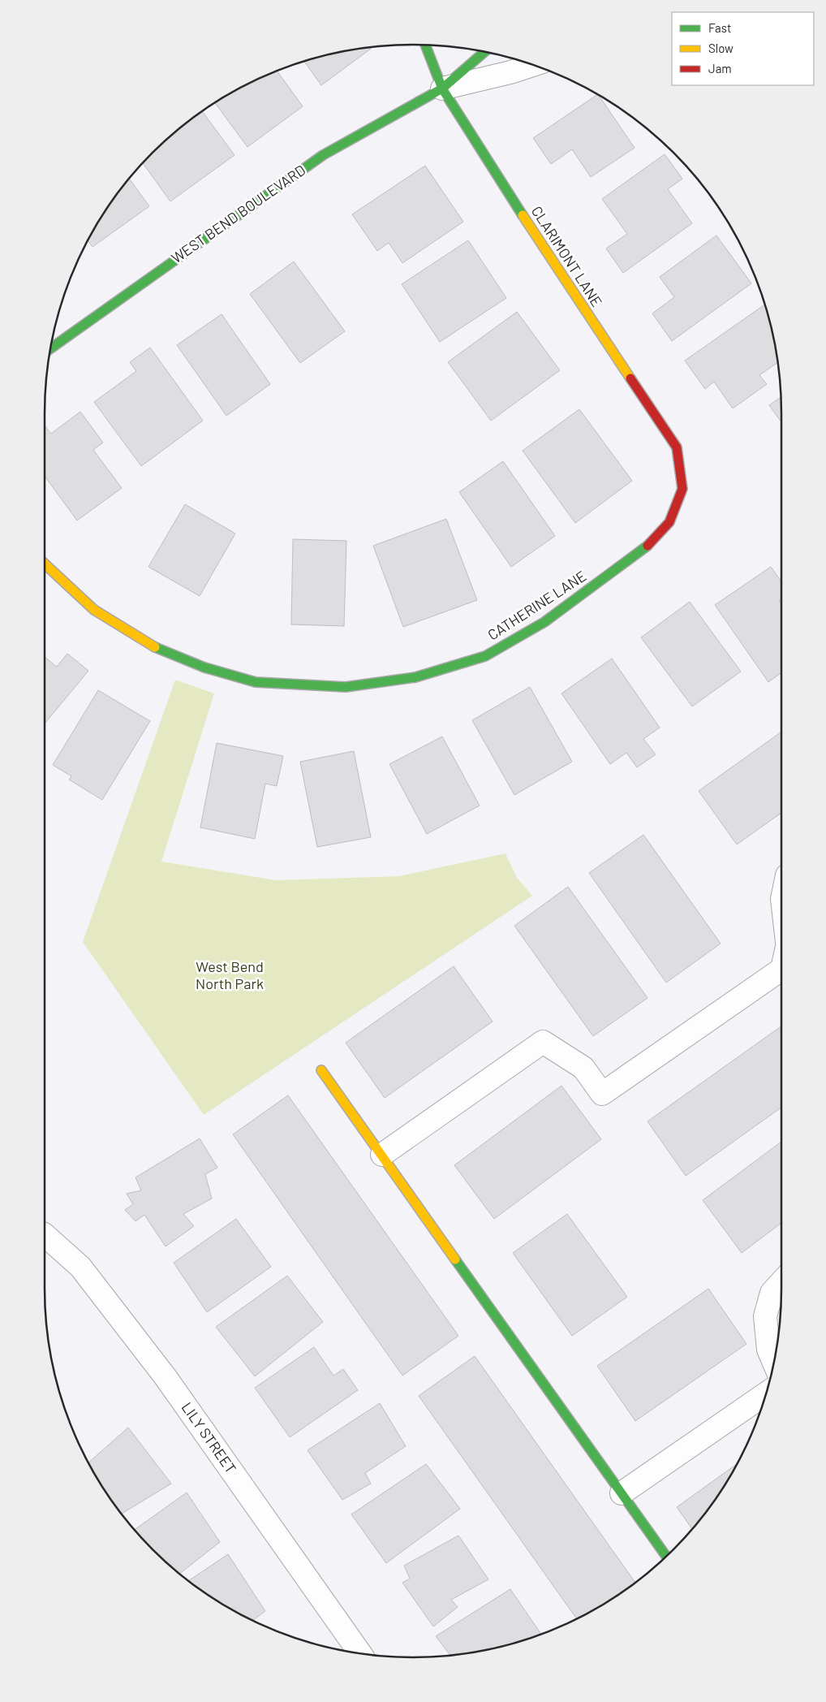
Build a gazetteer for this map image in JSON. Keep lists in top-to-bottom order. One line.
{"streets":{"street":["WEST BEND BOULEVARD","CLARIMONT LANE","CATHERINE LANE","LILY STREET"]},"crossings":[["WEST BEND BOULEVARD","CLARIMONT LANE"],["CLARIMONT LANE","CATHERINE LANE"]],"parks":["West Bend North Park"],"legend":["Fast","Slow","Jam"]}
